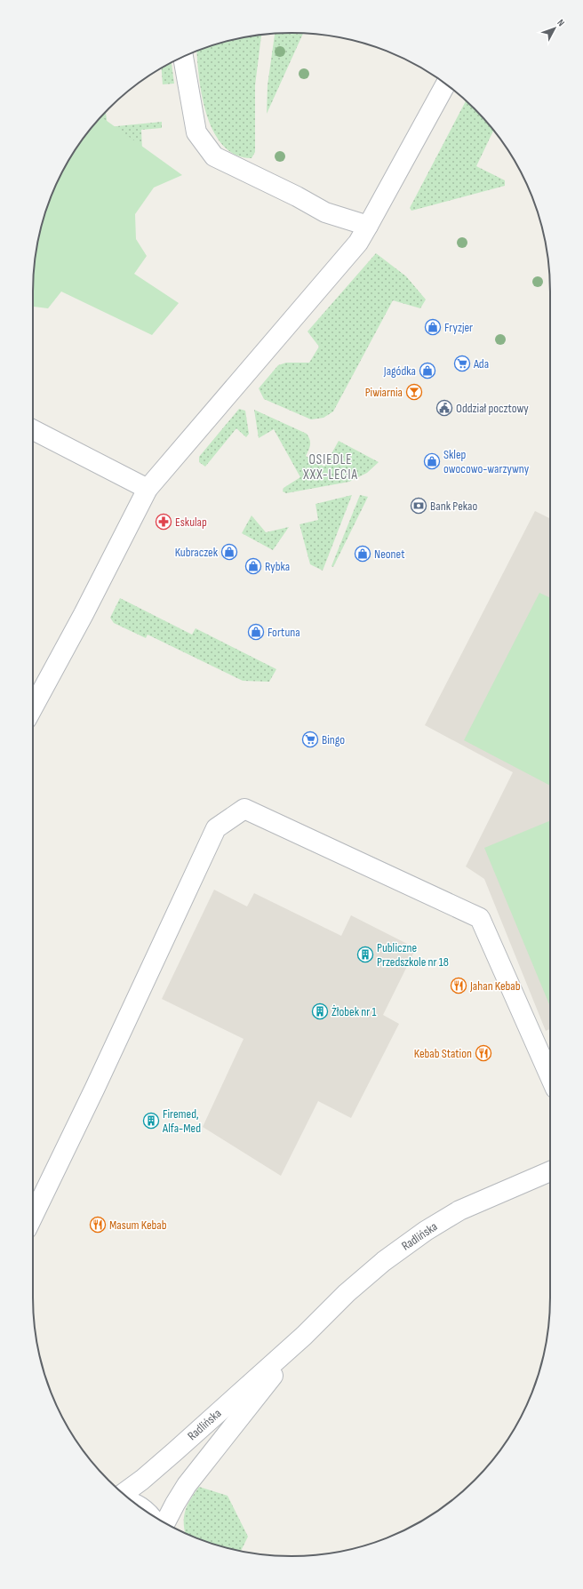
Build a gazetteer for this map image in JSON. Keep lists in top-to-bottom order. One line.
{"streets":{"street":["Radlińska"]},"districts":["OSIEDLE XXX-LECIA"],"places":{"shop":["Fryzjer","Jagódka","Sklep owocowo-warzywny","Kubraczek","Neonet","Rybka","Fortuna"],"supermarket":["Ada","Bingo"],"bar":["Piwiarnia"],"public building":["Oddział pocztowy"],"bank":["Bank Pekao"],"pharmacy":["Eskulap"],"building":["Publiczne Przedszkole nr 18","Żłobek nr 1","Firemed, Alfa-Med"],"restaurant":["Jahan Kebab","Kebab Station","Masum Kebab"]},"north":"top right"}
